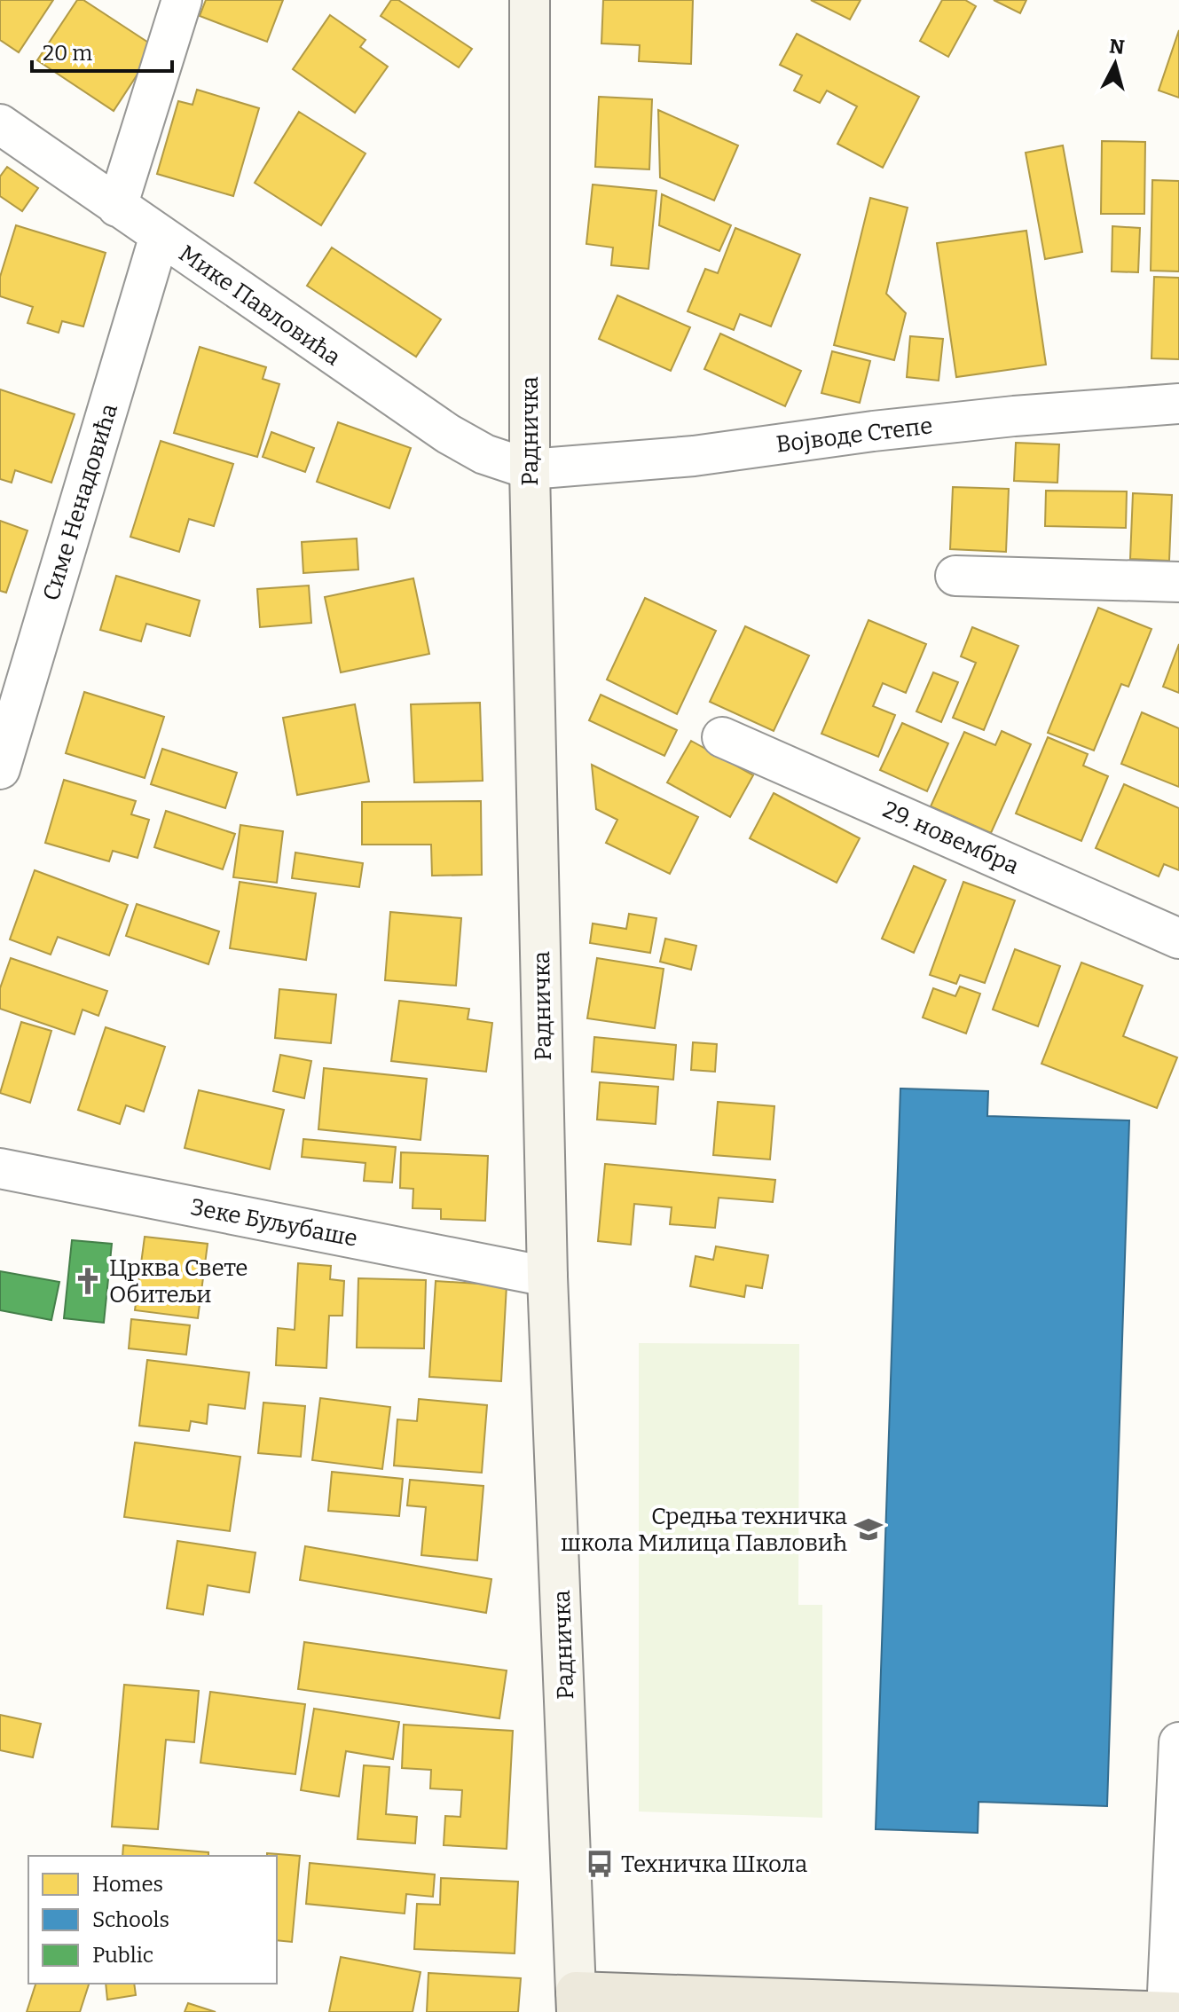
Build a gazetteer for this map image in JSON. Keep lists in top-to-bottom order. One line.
{"streets":{"street":["Мике Павловића","Радничка","Војводе Степе","Симе Ненадовића","29. новембра","Зеке Буљубаше"]},"crossings":[["Мике Павловића","Радничка"],["Мике Павловића","Војводе Степе"],["Мике Павловића","Симе Ненадовића"],["Радничка","Војводе Степе"],["Радничка","Зеке Буљубаше"]],"places":{"church":["Црква Свете Обитељи"],"school or university":["Средња техничка школа Милица Павловић"],"bus stop":["Техничка Школа"]},"legend":["Homes","Schools","Public"],"scale_bar":"20 m","north":"top"}
